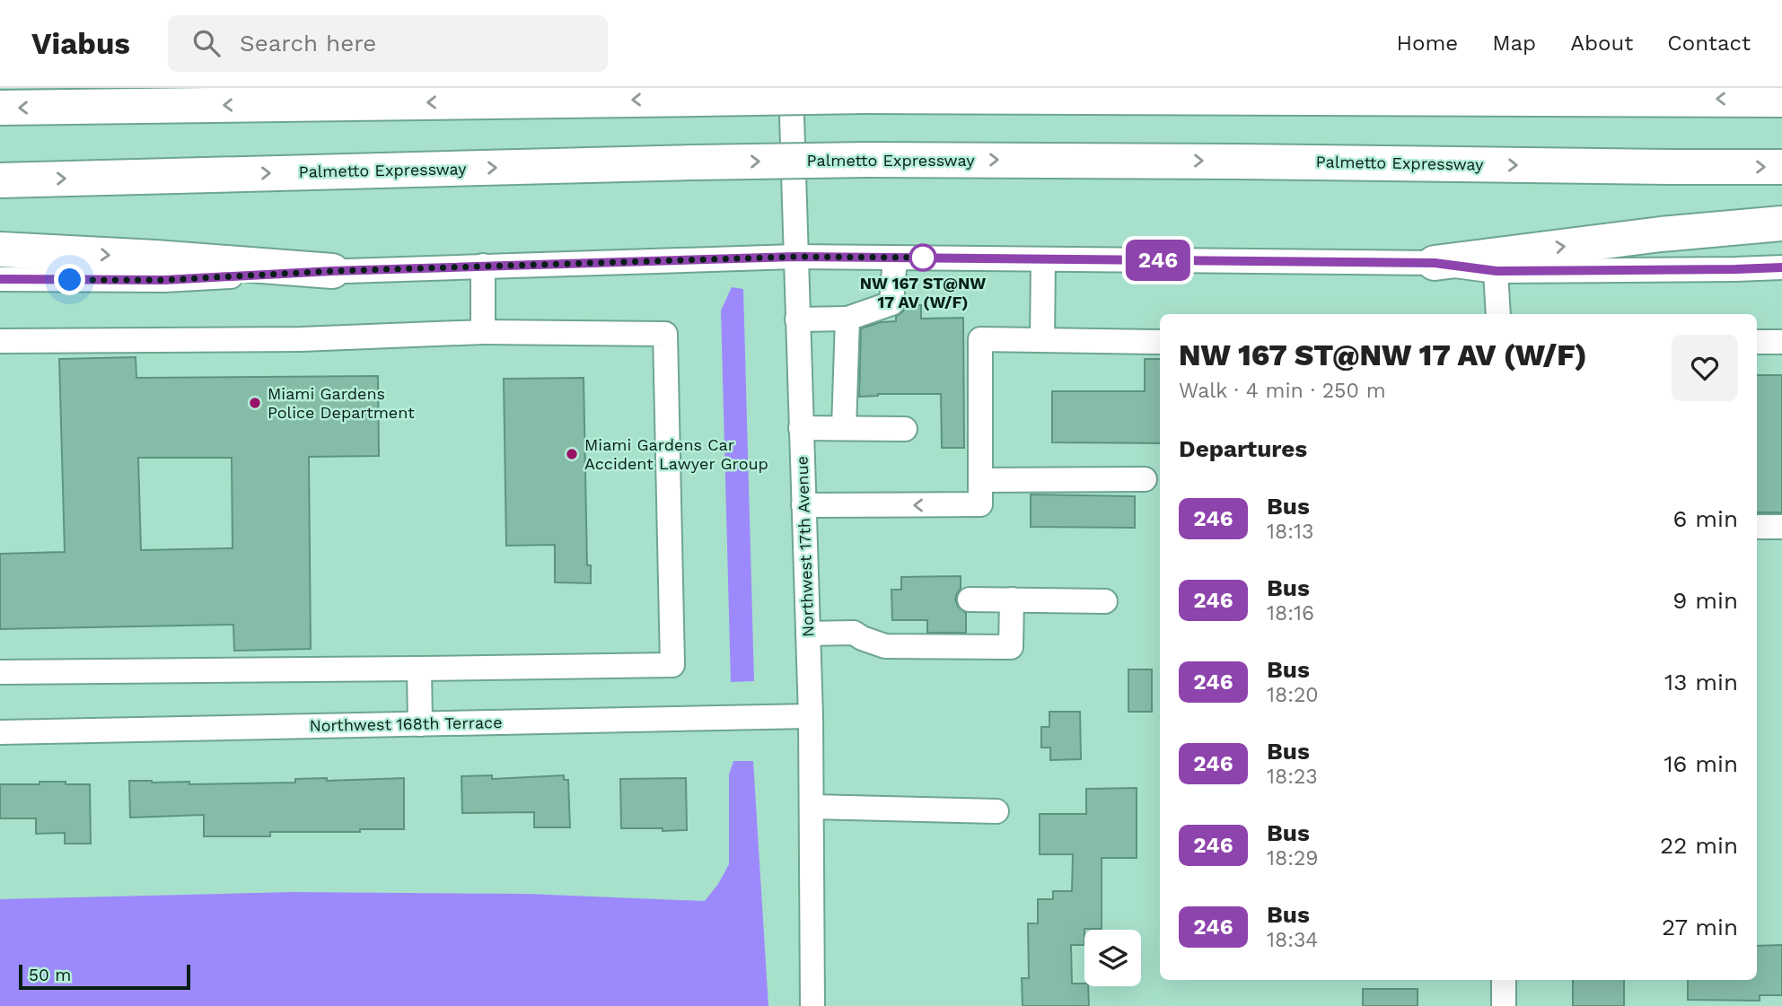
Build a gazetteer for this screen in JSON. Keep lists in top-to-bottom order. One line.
{"streets":{"highway":["Palmetto Expressway"],"street":["Northwest 17th Avenue","Northwest 168th Terrace"]},"crossings":[["Northwest 17th Avenue","Northwest 168th Terrace"]],"places":["NW 167 ST@NW 17 AV (W/F)","Miami Gardens Police Department","Miami Gardens Car Accident Lawyer Group"],"lines":["bus line 246"],"scale_bar":"50 m","page":{"header":"Viabus","search":"Search here","nav":["Home","Map","About","Contact"],"on_map":"246","heading":[["NW 167 ST@NW 17 AV (W/F)","Walk · 4 min · 250 m"],"Departures"],"list":[{"mark":"246","name":"Bus","note":"18:13","value":"6 min"},{"mark":"246","name":"Bus","note":"18:16","value":"9 min"},{"mark":"246","name":"Bus","note":"18:20","value":"13 min"},{"mark":"246","name":"Bus","note":"18:23","value":"16 min"},{"mark":"246","name":"Bus","note":"18:29","value":"22 min"},{"mark":"246","name":"Bus","note":"18:34","value":"27 min"}],"scale":"50 m"}}
